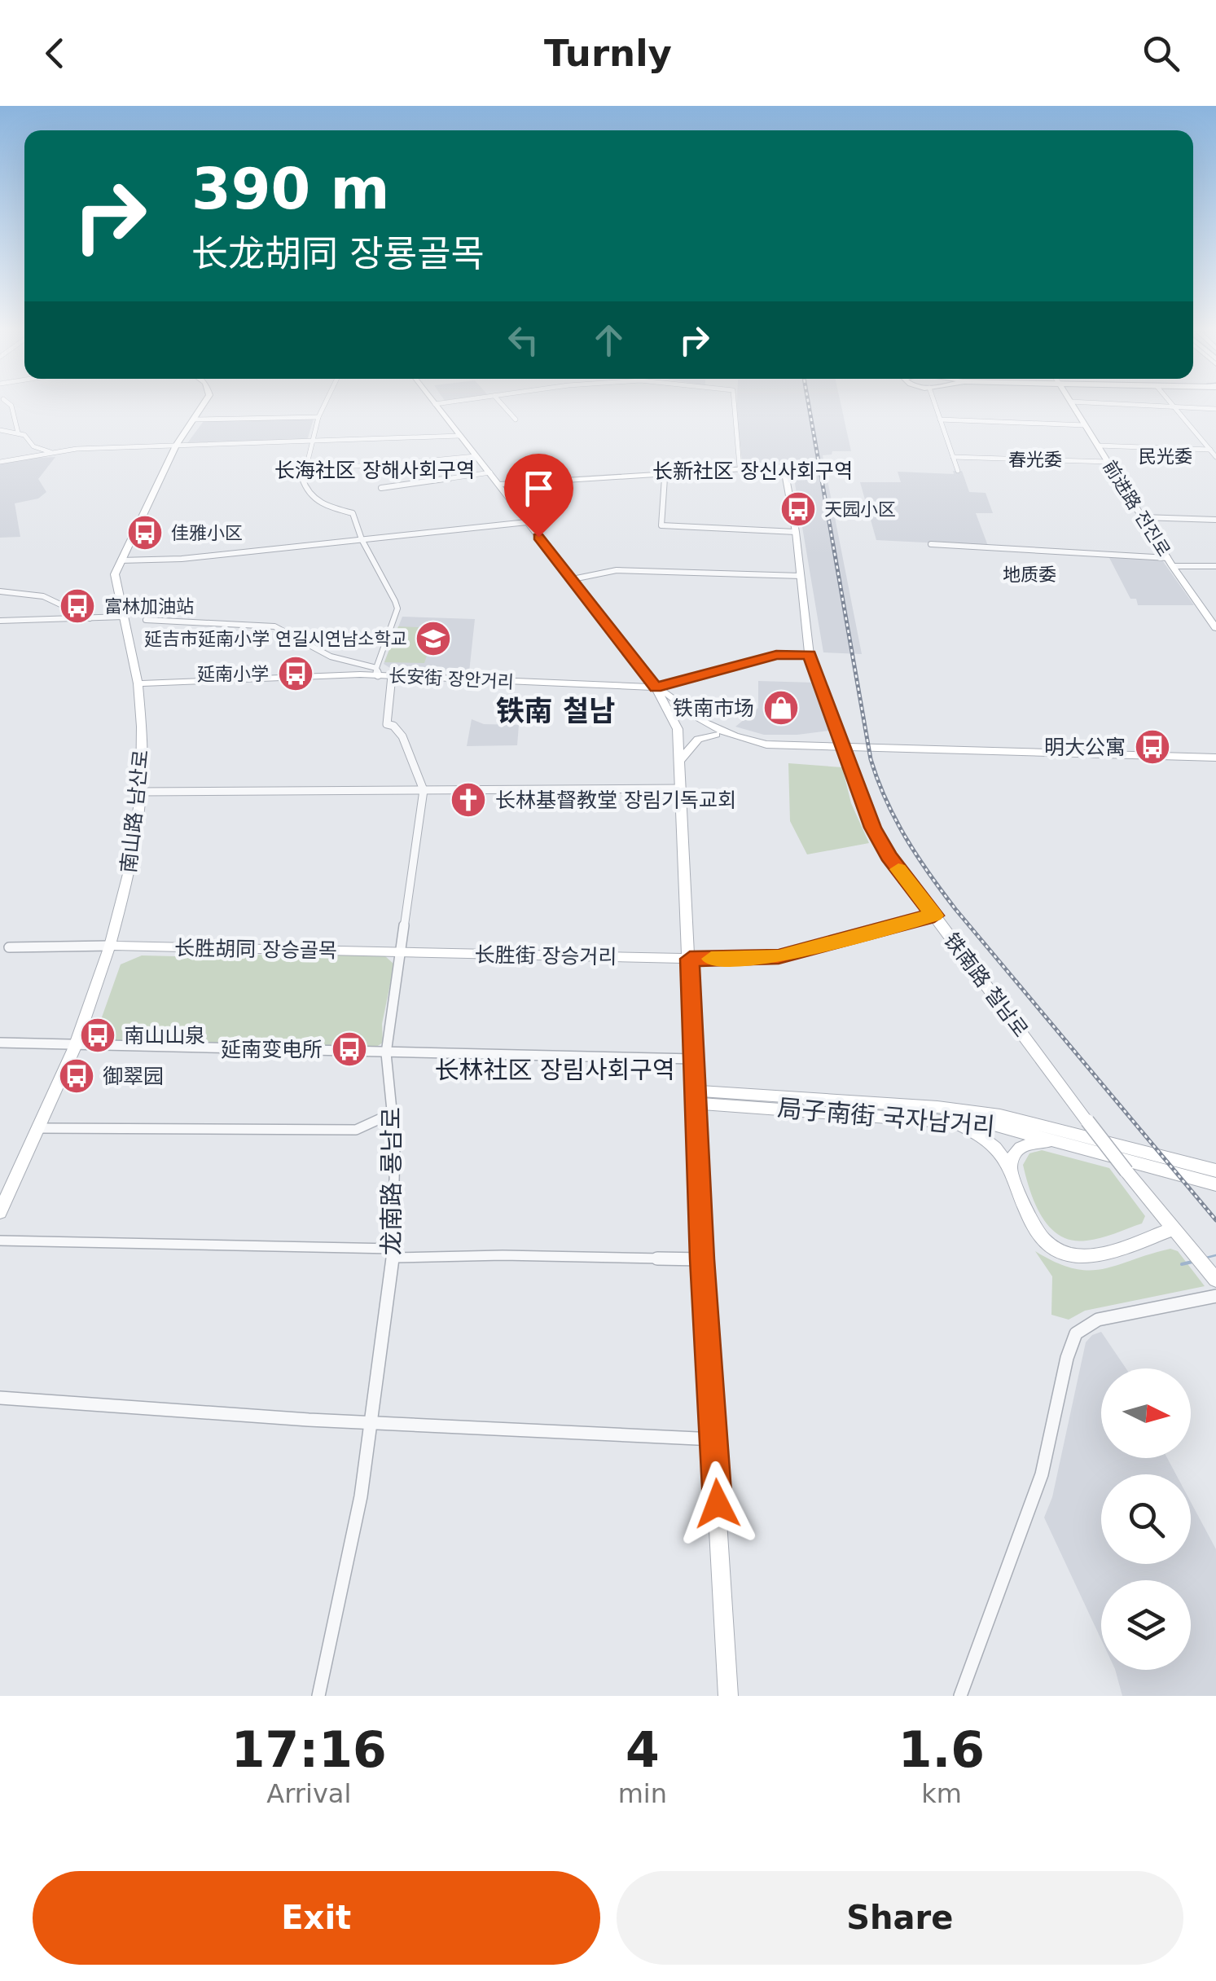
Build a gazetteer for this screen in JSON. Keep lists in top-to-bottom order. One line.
{"streets":{"street":["前进路 전진로","长安街 장안거리","南山路 남산로","长胜胡同 장승골목","长胜街 장승거리","铁南路 철남로","局子南街 국자남거리","龙南路 룡남로"]},"crossings":[["长安街 장안거리","南山路 남산로"],["长安街 장안거리","铁南路 철남로"],["长安街 장안거리","龙南路 룡남로"],["南山路 남산로","长胜胡同 장승골목"],["长胜胡同 장승골목","长胜街 장승거리"],["长胜胡同 장승골목","龙南路 룡남로"],["长胜街 장승거리","铁南路 철남로"],["长胜街 장승거리","龙南路 룡남로"]],"districts":["民光委","春光委","长海社区 장해사회구역","长新社区 장신사회구역","地质委","铁南 철남","长林社区 장림사회구역"],"places":{"bus stop":["天园小区","佳雅小区","富林加油站","延南小学","明大公寓","南山山泉","延南变电所","御翠园"],"school or university":["延吉市延南小学 연길시연남소학교"],"shop":["铁南市场"],"church":["长林基督教堂 장림기독교회"]},"north":"right","page":{"header":"Turnly","turn":["390 m","长龙胡同 장룡골목"],"eta":["17:16","Arrival","4","min","1.6","km"],"buttons":["Exit","Share"]}}
